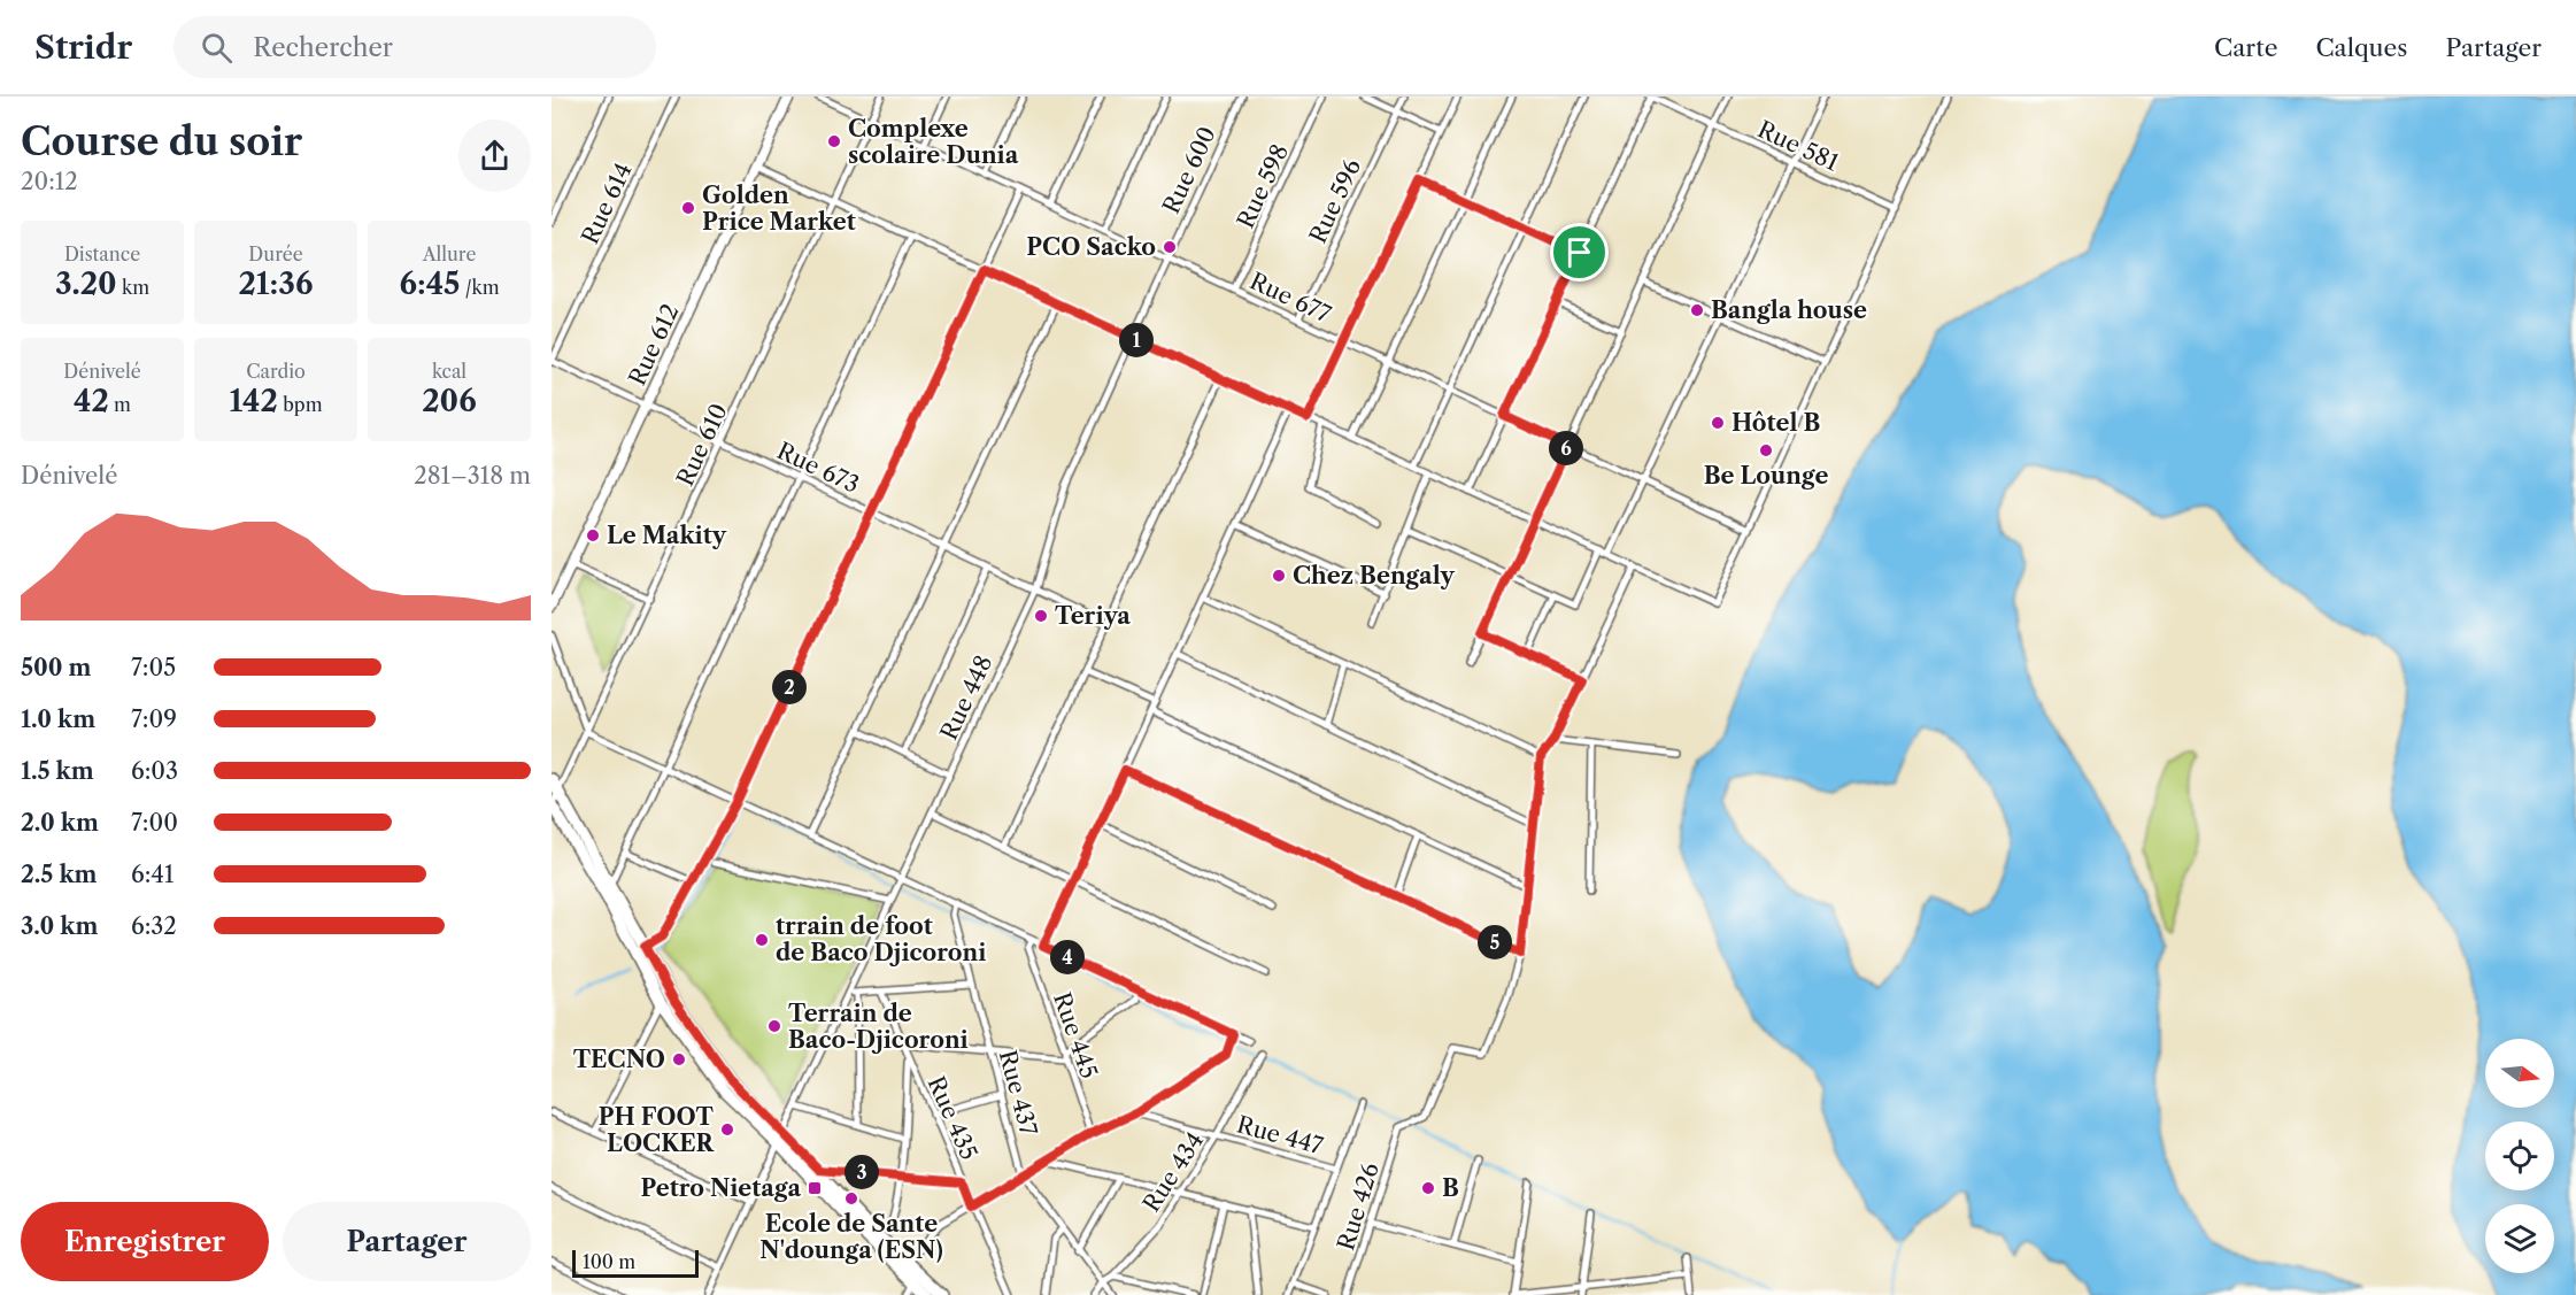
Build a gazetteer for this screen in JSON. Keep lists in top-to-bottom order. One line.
{"streets":{"street":["Rue 581","Rue 600","Rue 598","Rue 596","Rue 614","Rue 677","Rue 612","Rue 610","Rue 673","Rue 448","Rue 445","Rue 437","Rue 435","Rue 447","Rue 434","Rue 426"]},"crossings":[["Rue 600","Rue 677"],["Rue 600","Rue 448"],["Rue 598","Rue 677"],["Rue 596","Rue 677"],["Rue 614","Rue 673"],["Rue 677","Rue 610"],["Rue 677","Rue 448"],["Rue 612","Rue 673"],["Rue 610","Rue 673"],["Rue 673","Rue 448"],["Rue 437","Rue 434"],["Rue 447","Rue 434"]],"places":{"other":["Complexe scolaire Dunia","Golden Price Market","PCO Sacko","Bangla house","Hôtel B","Be Lounge","Le Makity","Chez Bengaly","Teriya","trrain de foot de Baco Djicoroni","Terrain de Baco-Djicoroni","TECNO","PH FOOT LOCKER","B","Ecole de Sante N'dounga (ESN)"],"transit":["Petro Nietaga"]},"scale_bar":"100 m","north":"right","page":{"header":"Stridr","search":"Rechercher","nav":["Carte","Calques","Partager"],"heading":["Course du soir","20:12"],"stats":[["Distance","3.20 km"],["Durée","21:36"],["Allure","6:45 /km"],["Dénivelé","42 m"],["Cardio","142 bpm"],["kcal","206"]],"pins":["1","6","2","5","4","3"],"chart":["Dénivelé","281–318 m"],"list":[{"name":"500 m","note":"7:05"},{"name":"1.0 km","note":"7:09"},{"name":"1.5 km","note":"6:03"},{"name":"2.0 km","note":"7:00"},{"name":"2.5 km","note":"6:41"},{"name":"3.0 km","note":"6:32"}],"buttons":["Enregistrer","Partager"],"scale":"100 m"}}
